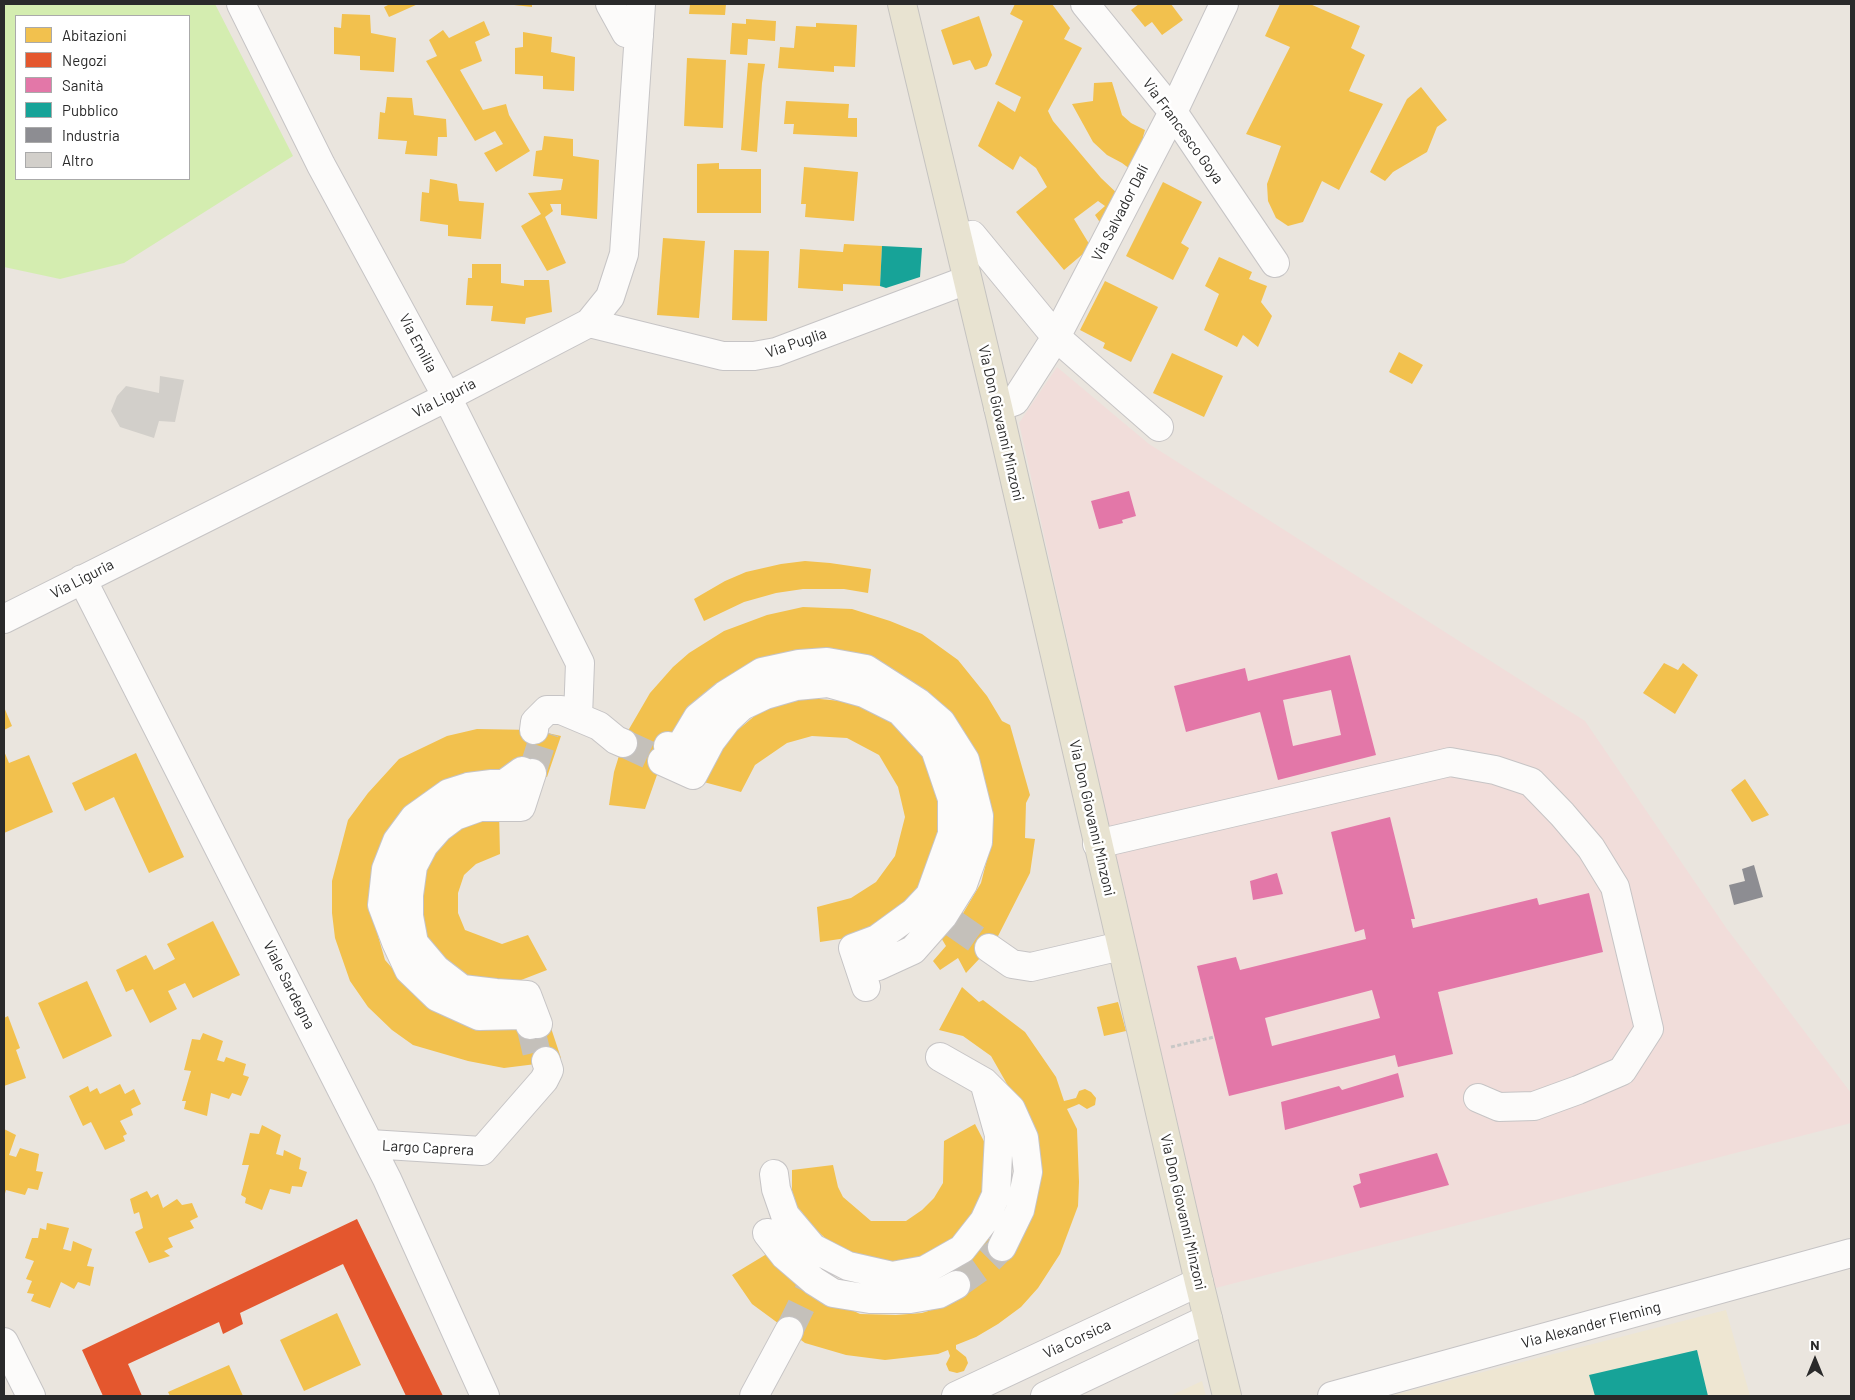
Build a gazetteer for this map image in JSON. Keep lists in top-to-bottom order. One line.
{"streets":{"main road":["Via Don Giovanni Minzoni"],"street":["Via Francesco Goya","Via Salvador Dalí","Via Emilia","Via Puglia","Via Liguria","Viale Sardegna","Largo Caprera","Via Alexander Fleming","Via Corsica"]},"crossings":[["Via Francesco Goya","Via Salvador Dalí"],["Via Salvador Dalí","Via Don Giovanni Minzoni"],["Via Emilia","Via Liguria"],["Via Puglia","Via Liguria"],["Via Puglia","Via Don Giovanni Minzoni"],["Via Liguria","Viale Sardegna"],["Via Don Giovanni Minzoni","Via Corsica"],["Viale Sardegna","Largo Caprera"]],"legend":["Abitazioni","Negozi","Sanità","Pubblico","Industria","Altro"],"north":"top"}
